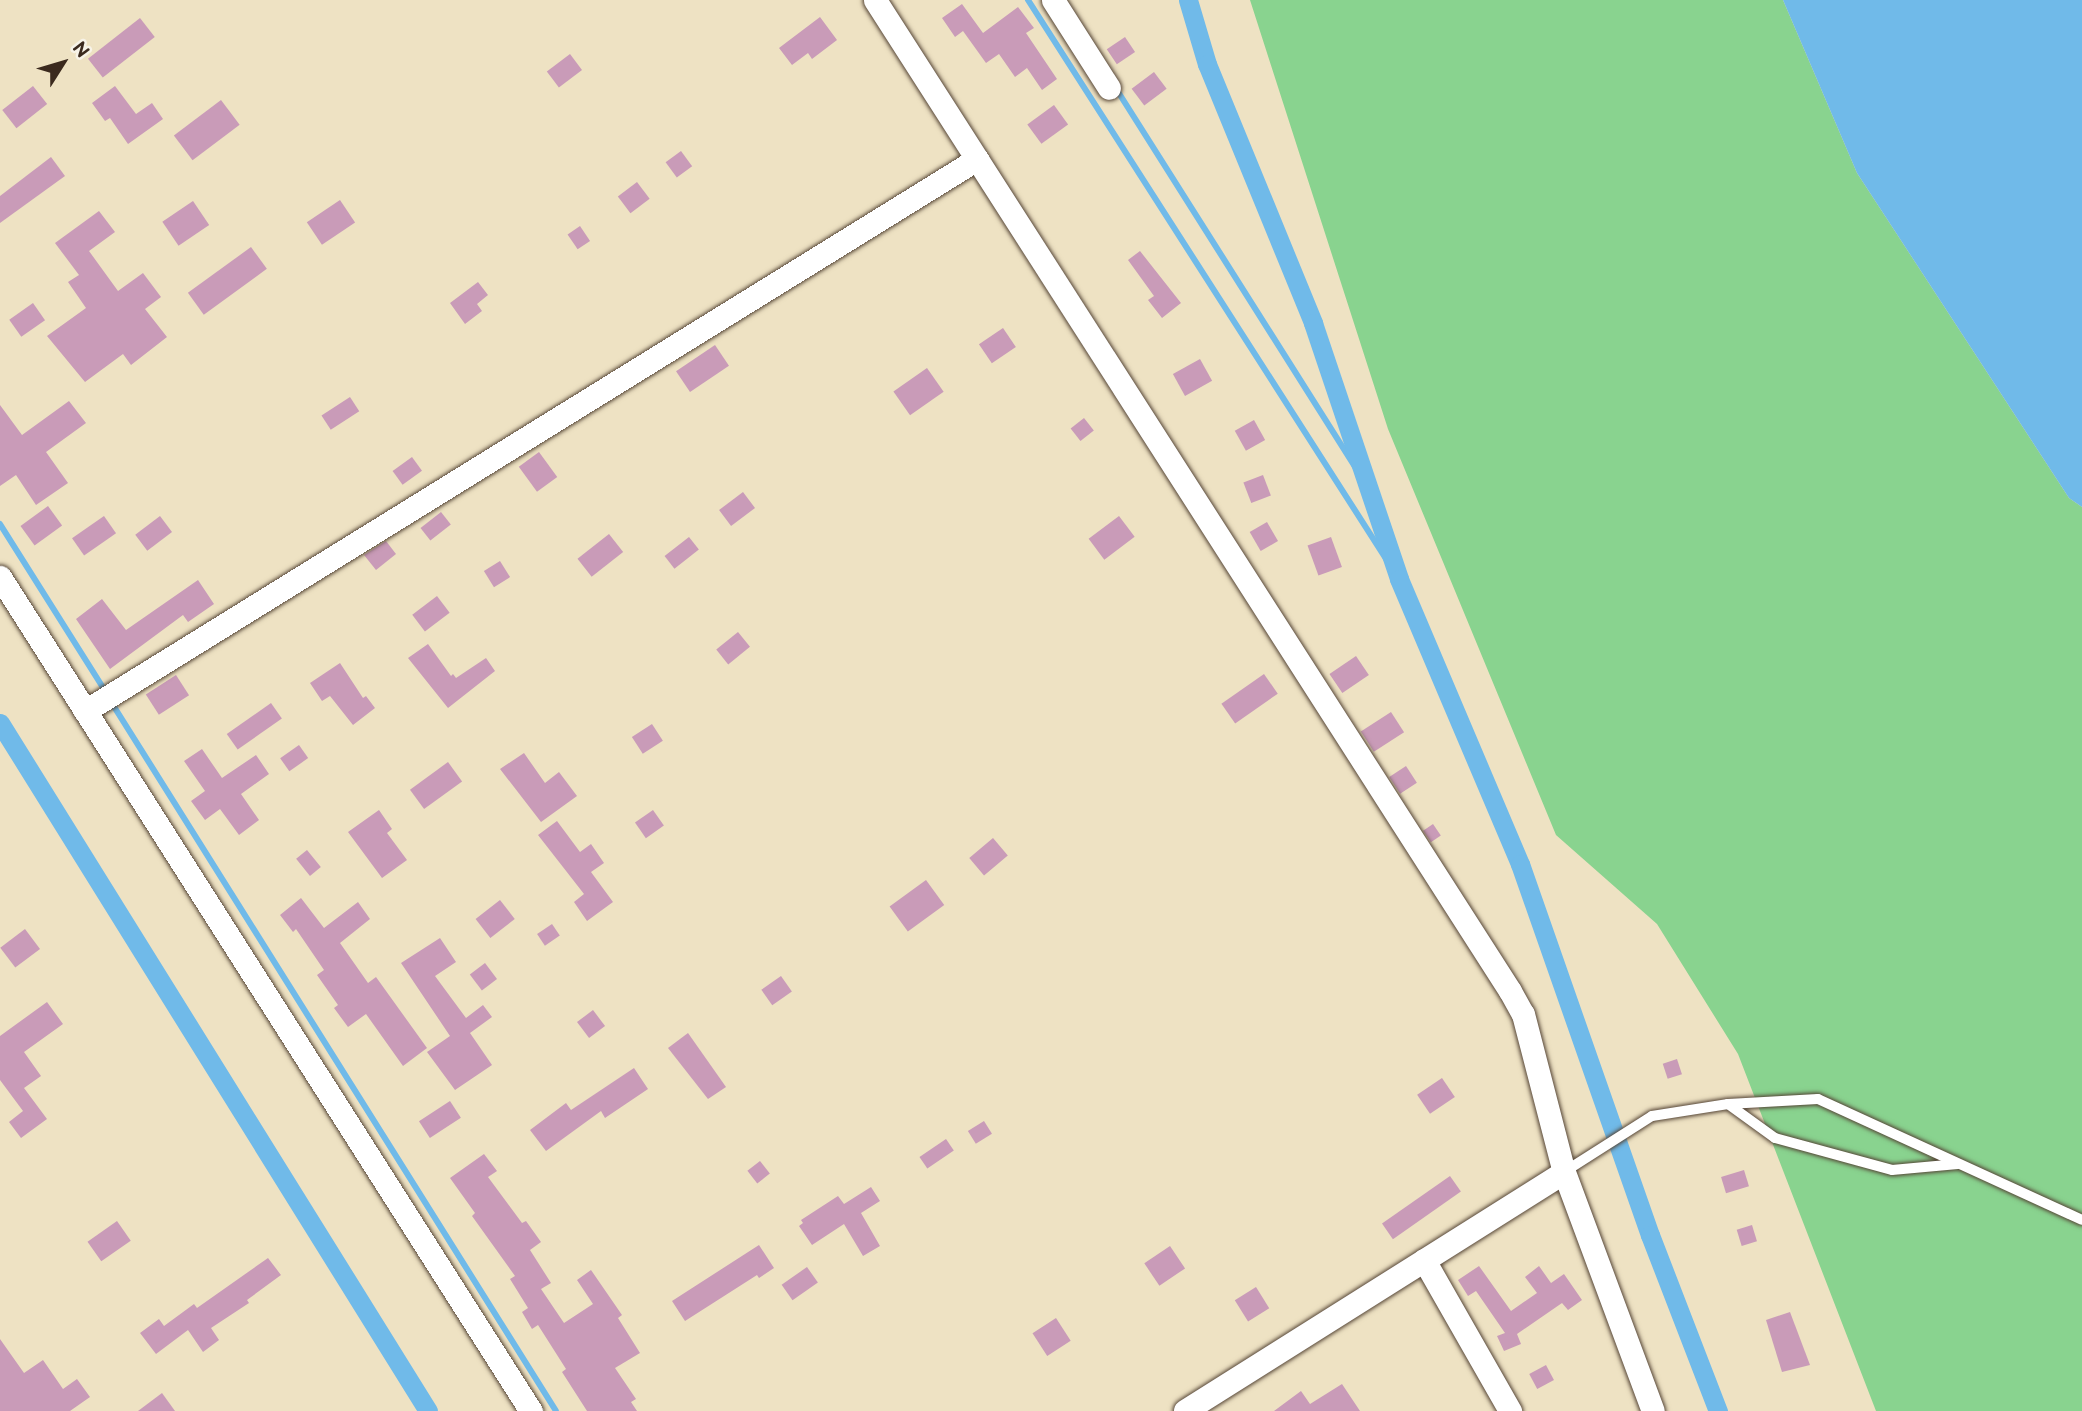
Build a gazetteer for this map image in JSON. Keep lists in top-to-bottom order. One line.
{"north":"top right"}
